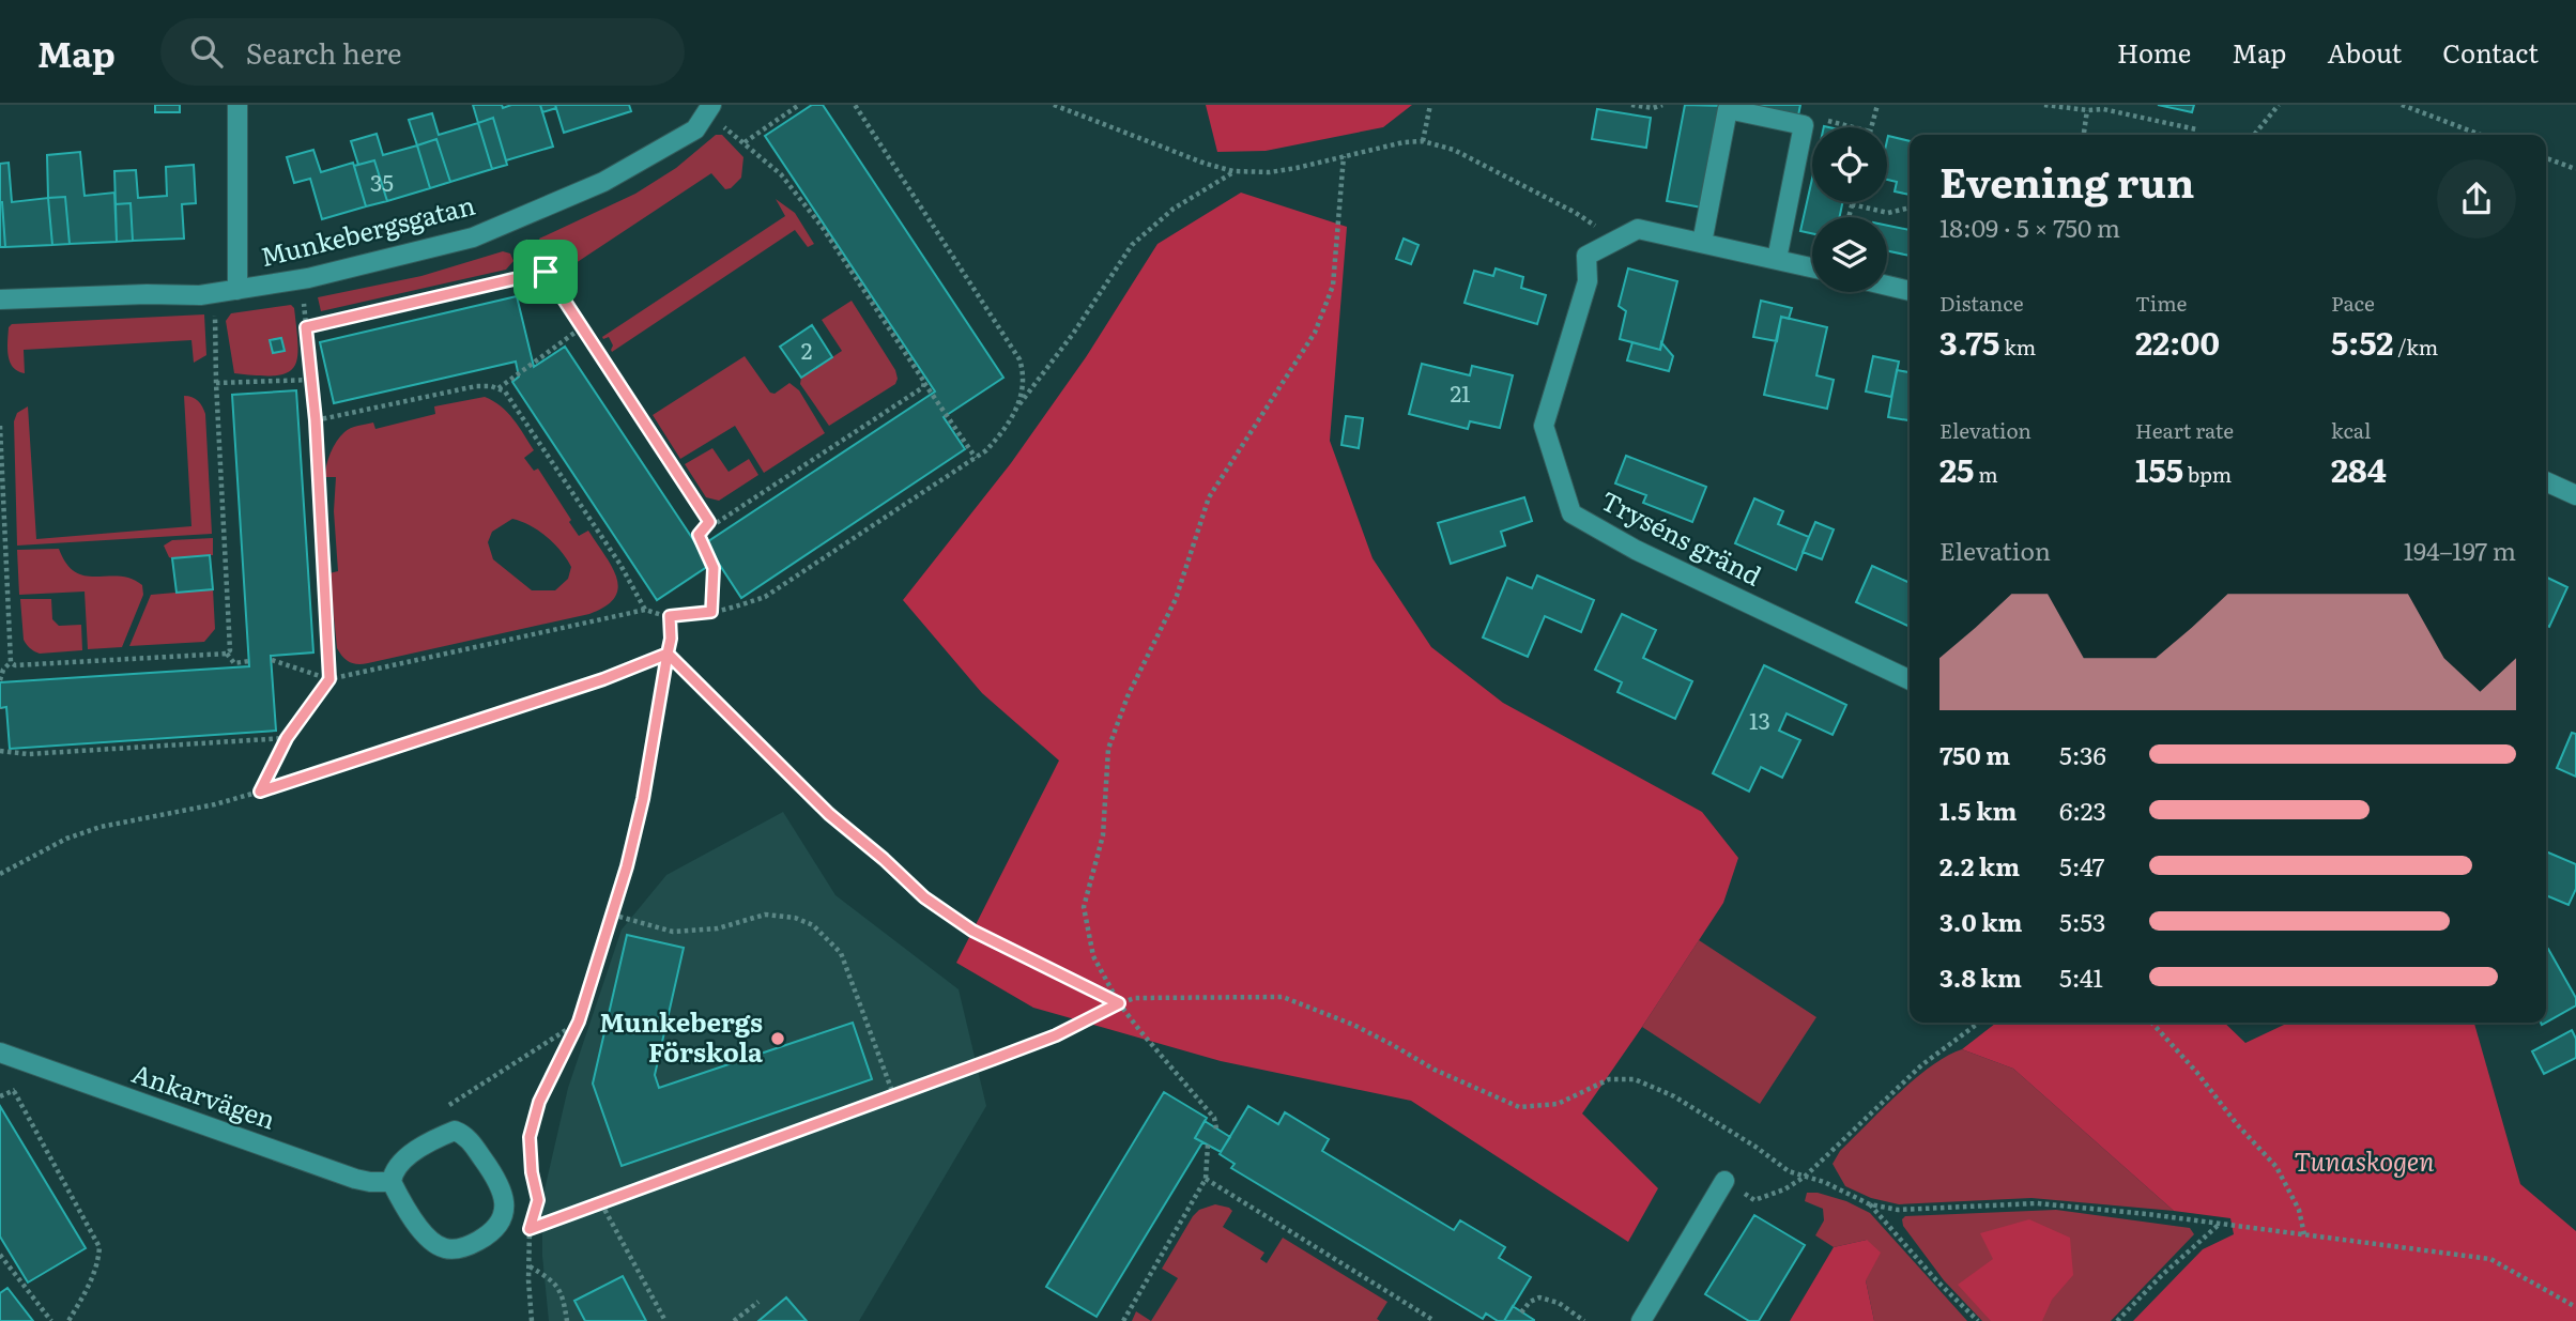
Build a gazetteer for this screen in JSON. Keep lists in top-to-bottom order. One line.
{"streets":{"street":["Munkebergsgatan","Tryséns gränd","Ankarvägen"]},"parks":["Tunaskogen"],"places":["Munkebergs Förskola"],"house_numbers":["35","2","21","13"],"page":{"header":"Map","search":"Search here","nav":["Home","Map","About","Contact"],"heading":["Evening run","18:09 · 5 × 750 m"],"stats":[["Distance","3.75 km"],["Time","22:00"],["Pace","5:52 /km"],["Elevation","25 m"],["Heart rate","155 bpm"],["kcal","284"]],"chart":["Elevation","194–197 m"],"list":[{"name":"750 m","note":"5:36"},{"name":"1.5 km","note":"6:23"},{"name":"2.2 km","note":"5:47"},{"name":"3.0 km","note":"5:53"},{"name":"3.8 km","note":"5:41"}]}}
